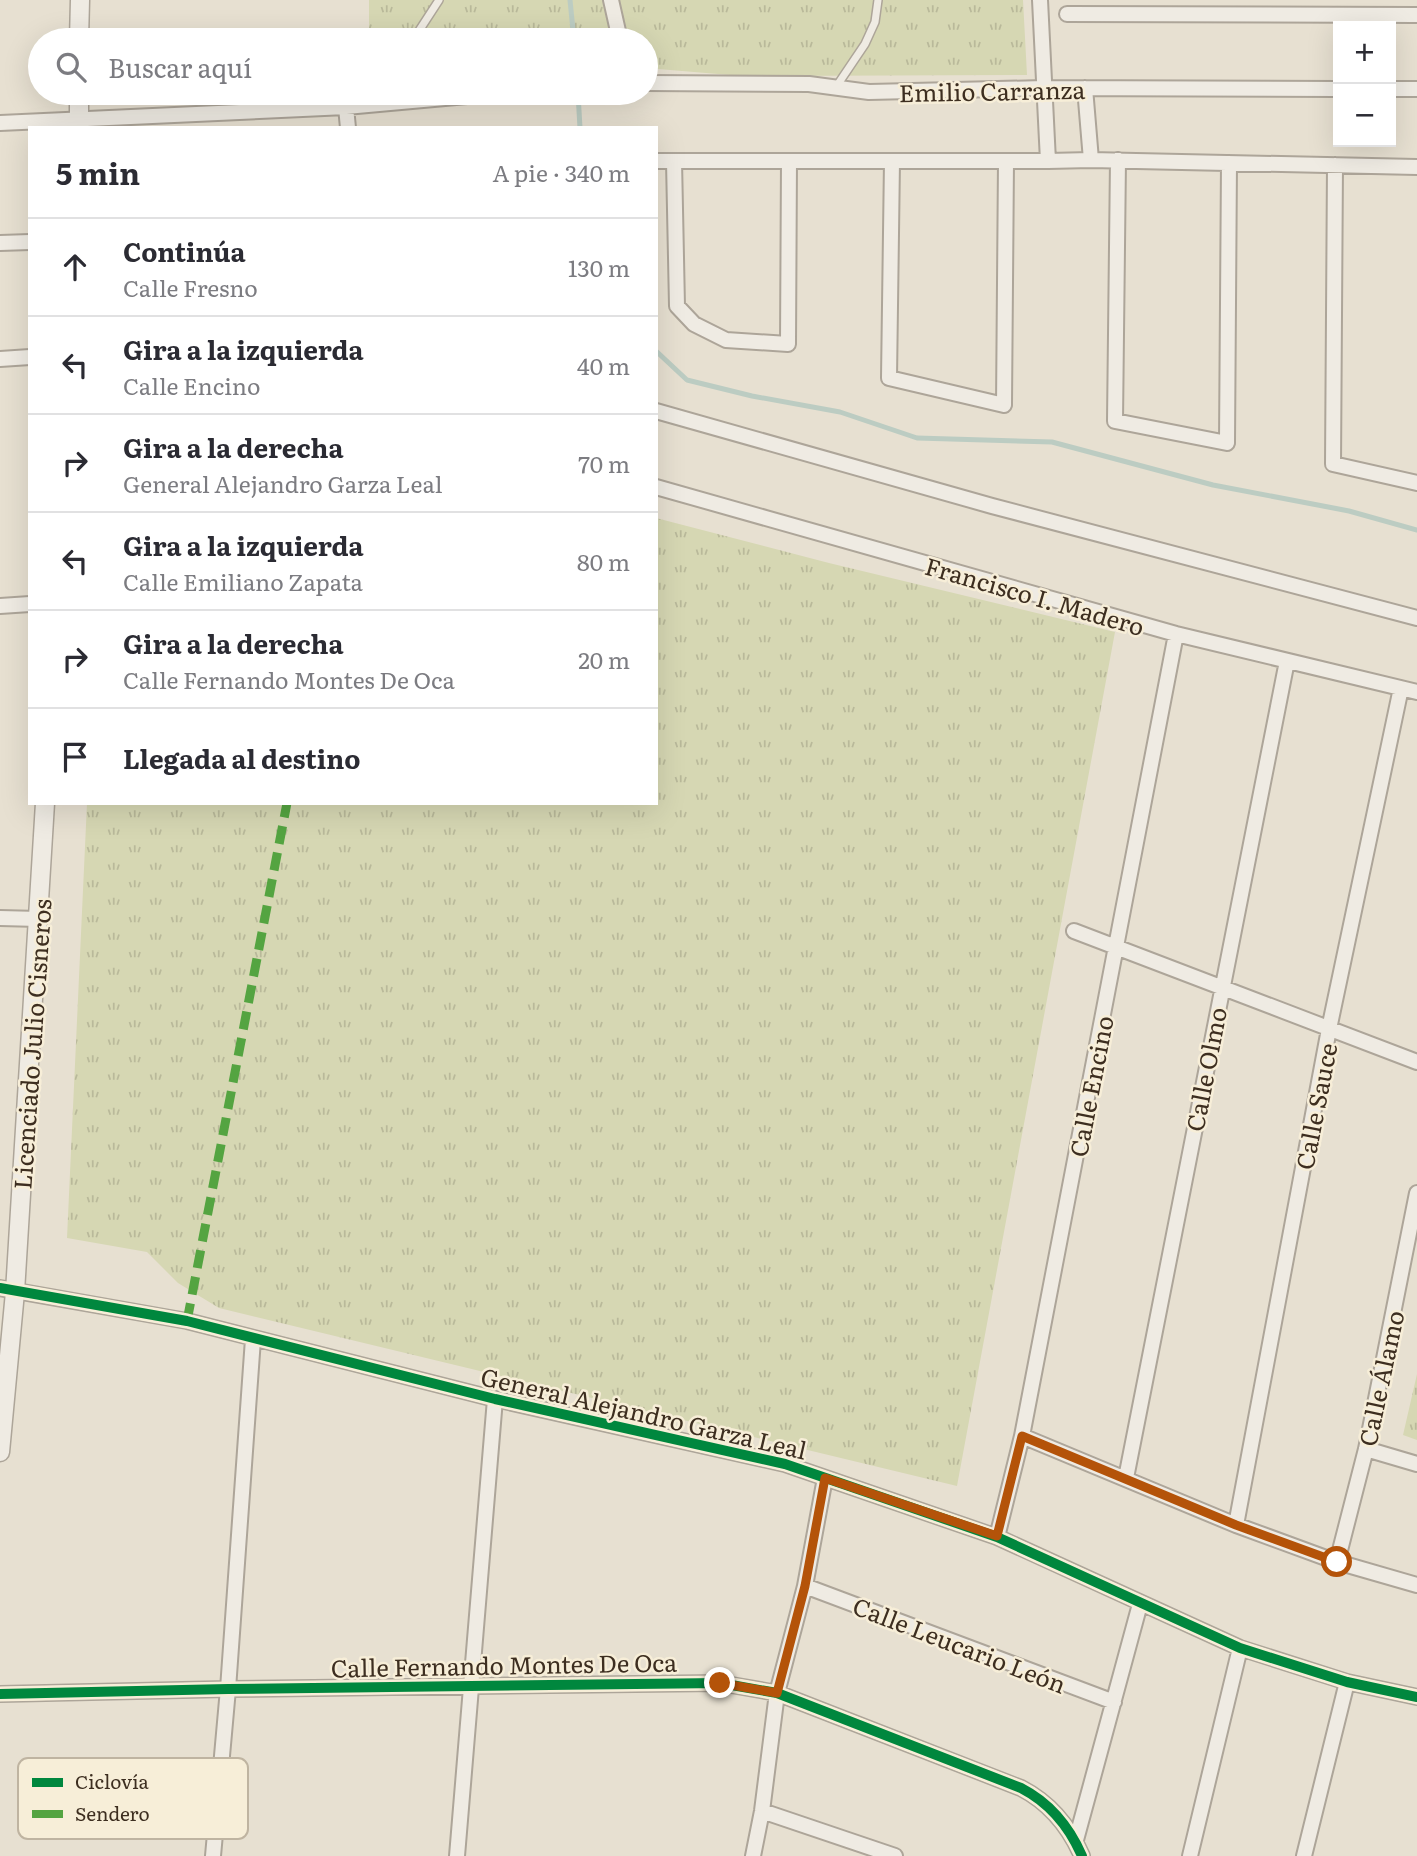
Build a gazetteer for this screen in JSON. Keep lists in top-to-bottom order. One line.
{"streets":{"street":["Emilio Carranza","Francisco I. Madero","Licenciado Julio Cisneros","Calle Olmo","Calle Encino","Calle Sauce","Calle Álamo","General Alejandro Garza Leal","Calle Leucario León","Calle Fernando Montes De Oca"]},"crossings":[["Francisco I. Madero","Calle Olmo"],["Francisco I. Madero","Calle Encino"],["Francisco I. Madero","Calle Sauce"],["Licenciado Julio Cisneros","General Alejandro Garza Leal"],["Calle Encino","General Alejandro Garza Leal"]],"legend":["Ciclovía","Sendero"],"page":{"map_buttons":["+","−"],"search":"Buscar aquí","heading":["5 min","A pie · 340 m"],"list":[["Continúa","Calle Fresno","130 m"],["Gira a la izquierda","Calle Encino","40 m"],["Gira a la derecha","General Alejandro Garza Leal","70 m"],["Gira a la izquierda","Calle Emiliano Zapata","80 m"],["Gira a la derecha","Calle Fernando Montes De Oca","20 m"],"Llegada al destino"]}}
